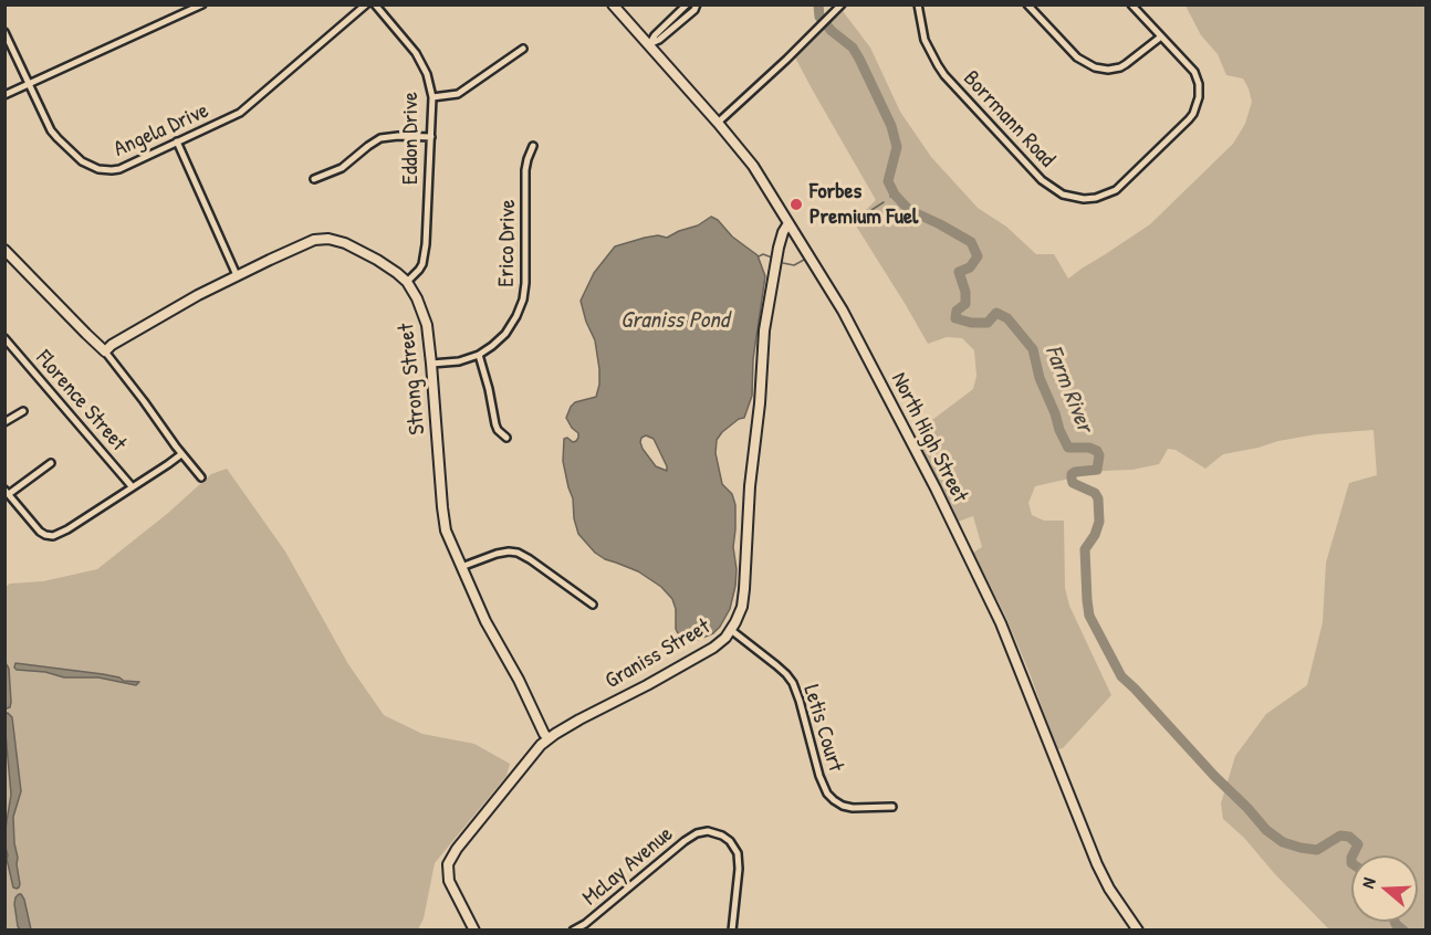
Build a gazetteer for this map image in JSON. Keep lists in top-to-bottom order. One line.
{"streets":{"street":["Borrmann Road","Angela Drive","Eddon Drive","Erico Drive","Strong Street","Florence Street","North High Street","Graniss Street","Letis Court","McLay Avenue"]},"crossings":[["Eddon Drive","Strong Street"],["Erico Drive","Strong Street"],["Strong Street","Graniss Street"],["North High Street","Graniss Street"],["Graniss Street","Letis Court"]],"water":["Graniss Pond","Farm River"],"places":["Forbes Premium Fuel"],"north":"left"}
